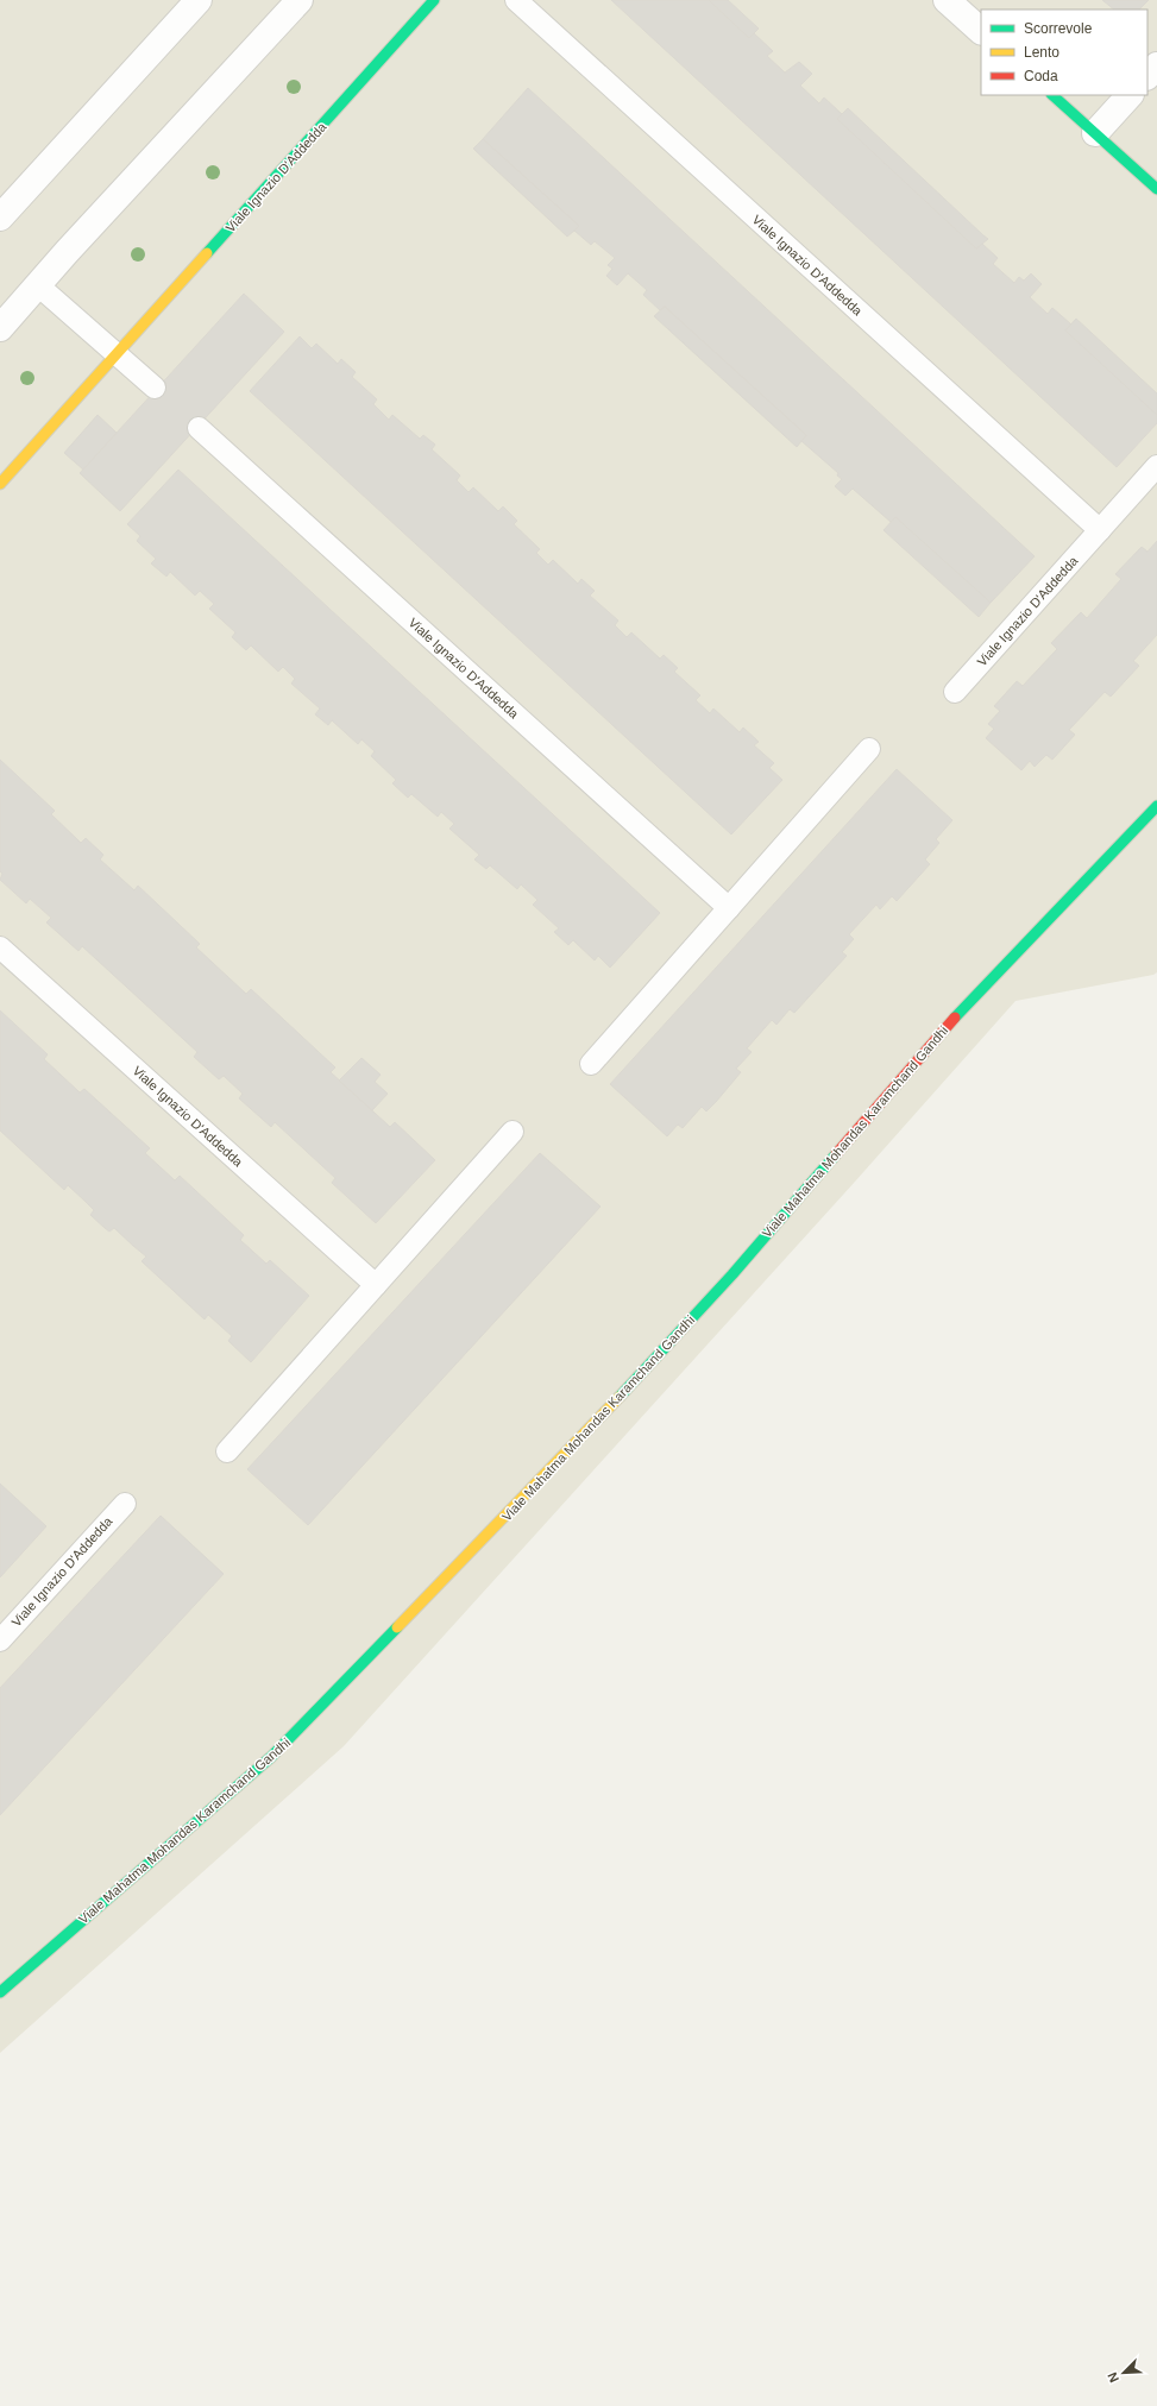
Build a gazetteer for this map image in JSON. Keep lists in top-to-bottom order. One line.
{"streets":{"street":["Viale Ignazio D'Addedda","Viale Mahatma Mohandas Karamchand Gandhi"]},"legend":["Scorrevole","Lento","Coda"],"north":"bottom left"}
